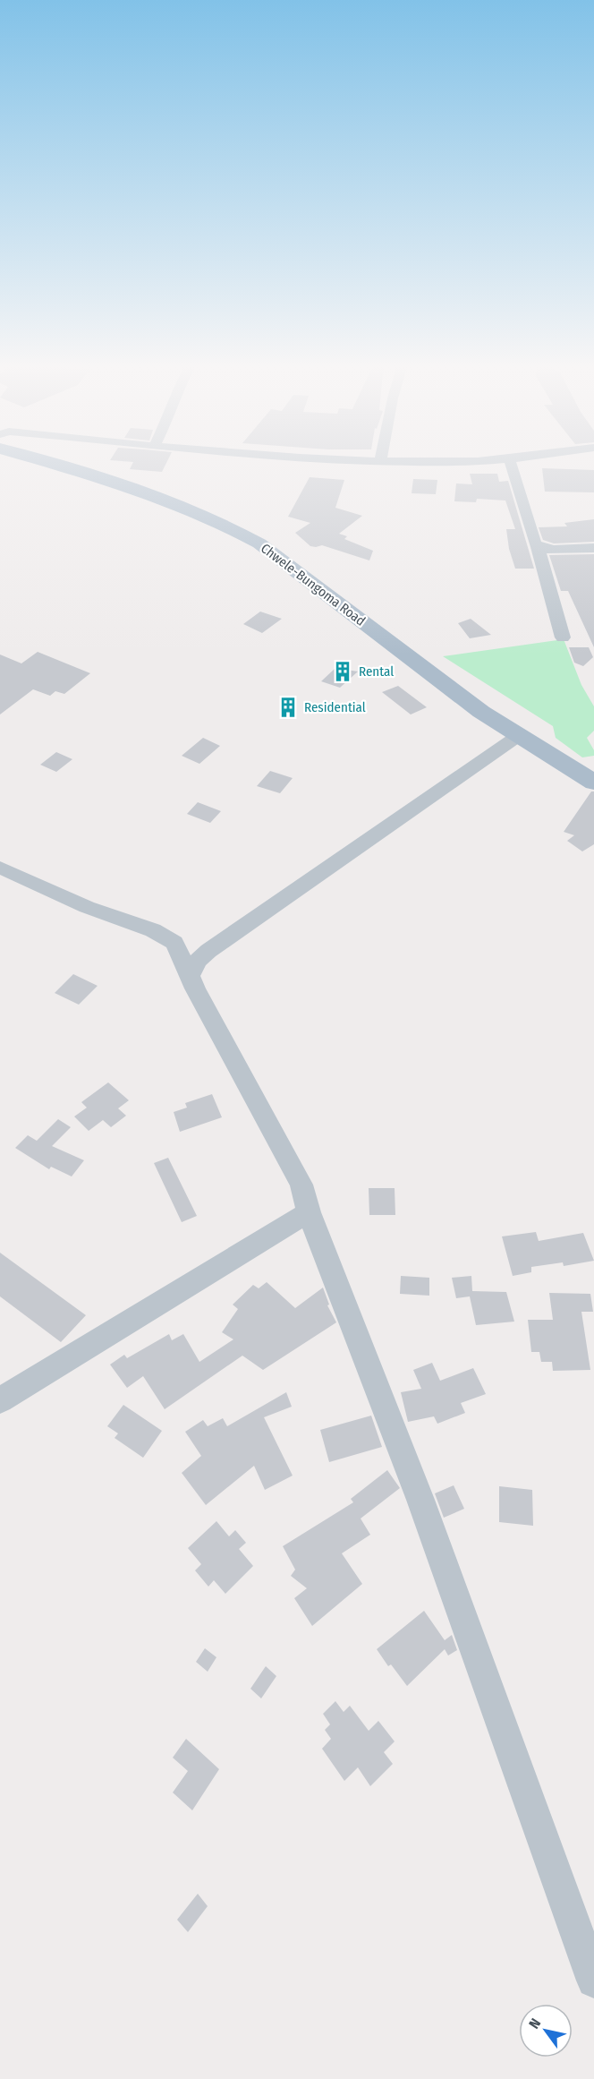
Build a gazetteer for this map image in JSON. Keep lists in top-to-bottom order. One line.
{"streets":{"main road":["Chwele-Bungoma Road"]},"places":{"building":["Rental","Residential"]},"north":"top left"}
